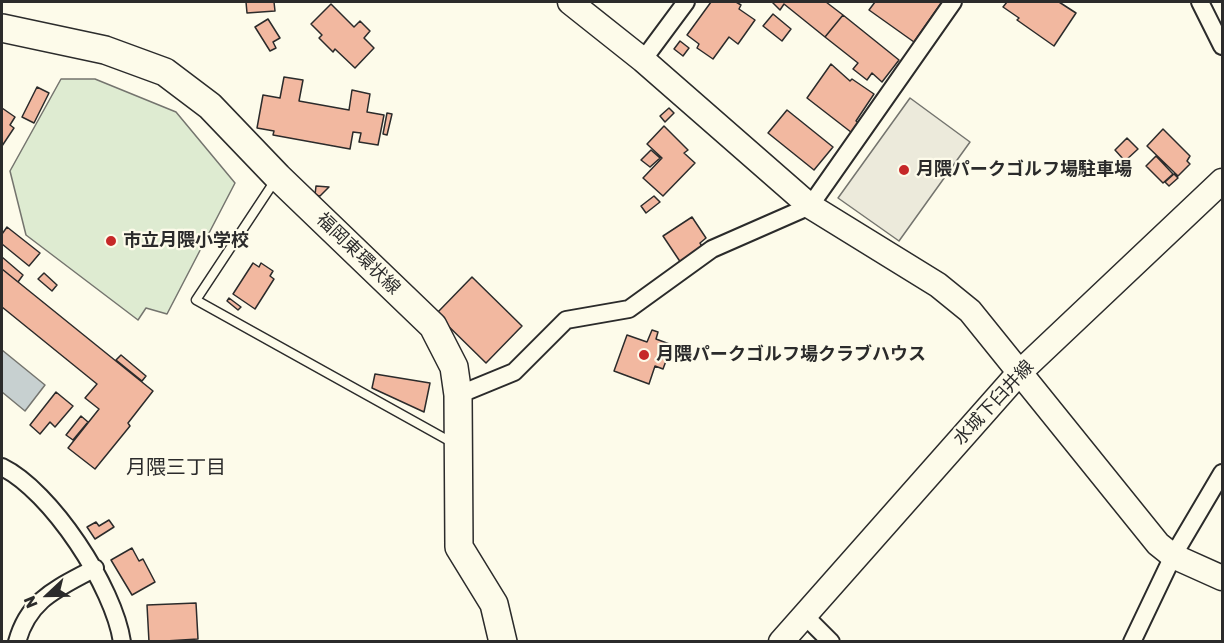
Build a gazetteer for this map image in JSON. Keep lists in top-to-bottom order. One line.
{"streets":{"main road":["福岡東環状線"],"street":["水城下臼井線"]},"districts":["月隈三丁目"],"places":["月隈パークゴルフ場駐車場","市立月隈小学校","月隈パークゴルフ場クラブハウス"],"north":"left"}
